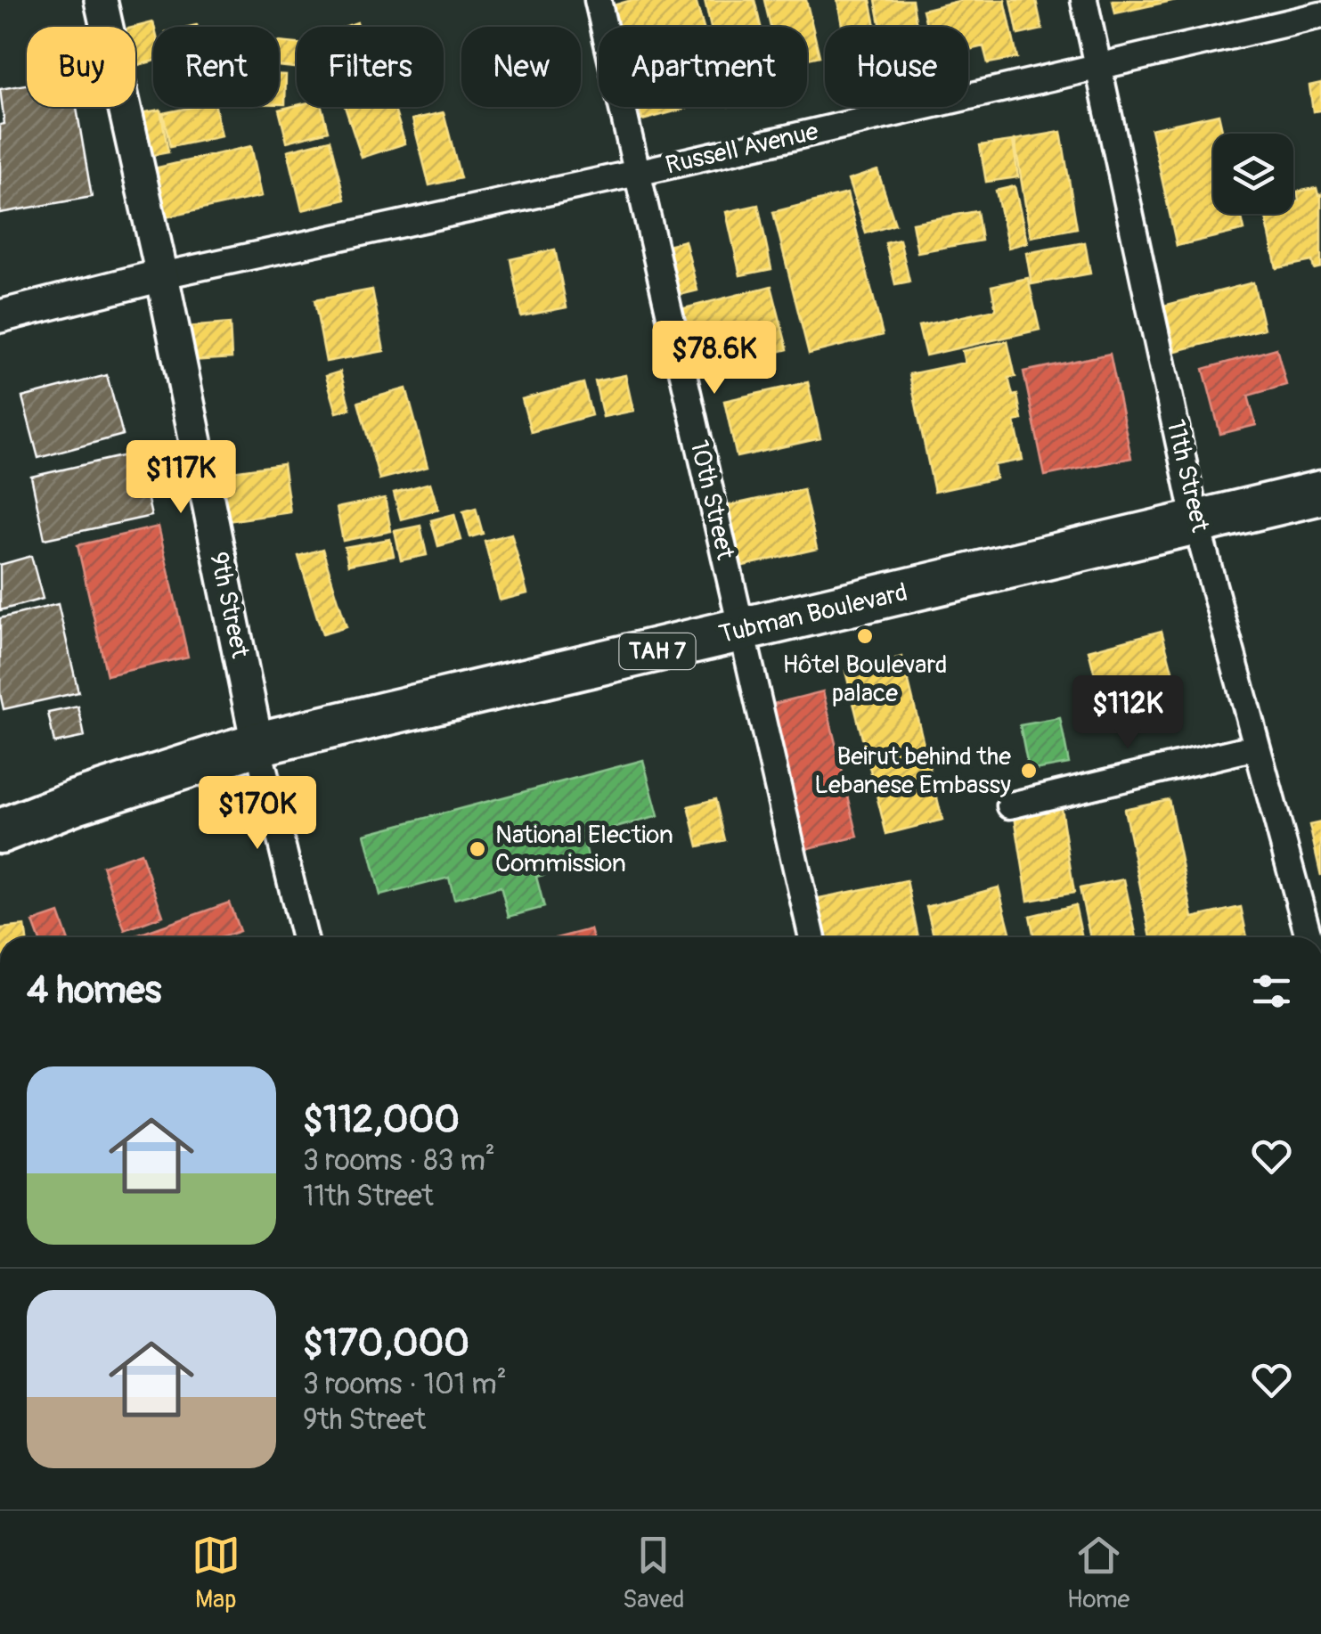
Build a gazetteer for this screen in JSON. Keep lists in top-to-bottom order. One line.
{"streets":{"highway":["Tubman Boulevard","TAH 7"],"street":["Russell Avenue","11th Street","10th Street","9th Street"]},"crossings":[["Russell Avenue","11th Street"],["Russell Avenue","10th Street"],["Russell Avenue","9th Street"],["11th Street","Tubman Boulevard"],["10th Street","Tubman Boulevard"],["9th Street","Tubman Boulevard"]],"places":["Hôtel Boulevard palace","Beirut behind the Lebanese Embassy","National Election Commission"],"page":{"chip":["Buy","Rent","Filters","New","Apartment","House"],"price":["$78.6K","$117K","$112K","$170K"],"heading":"4 homes","list":[{"name":"$112,000","note":"3 rooms · 83 m² · 11th Street"},{"name":"$170,000","note":"3 rooms · 101 m² · 9th Street"}],"tabs":["Map","Saved","Home"]}}
